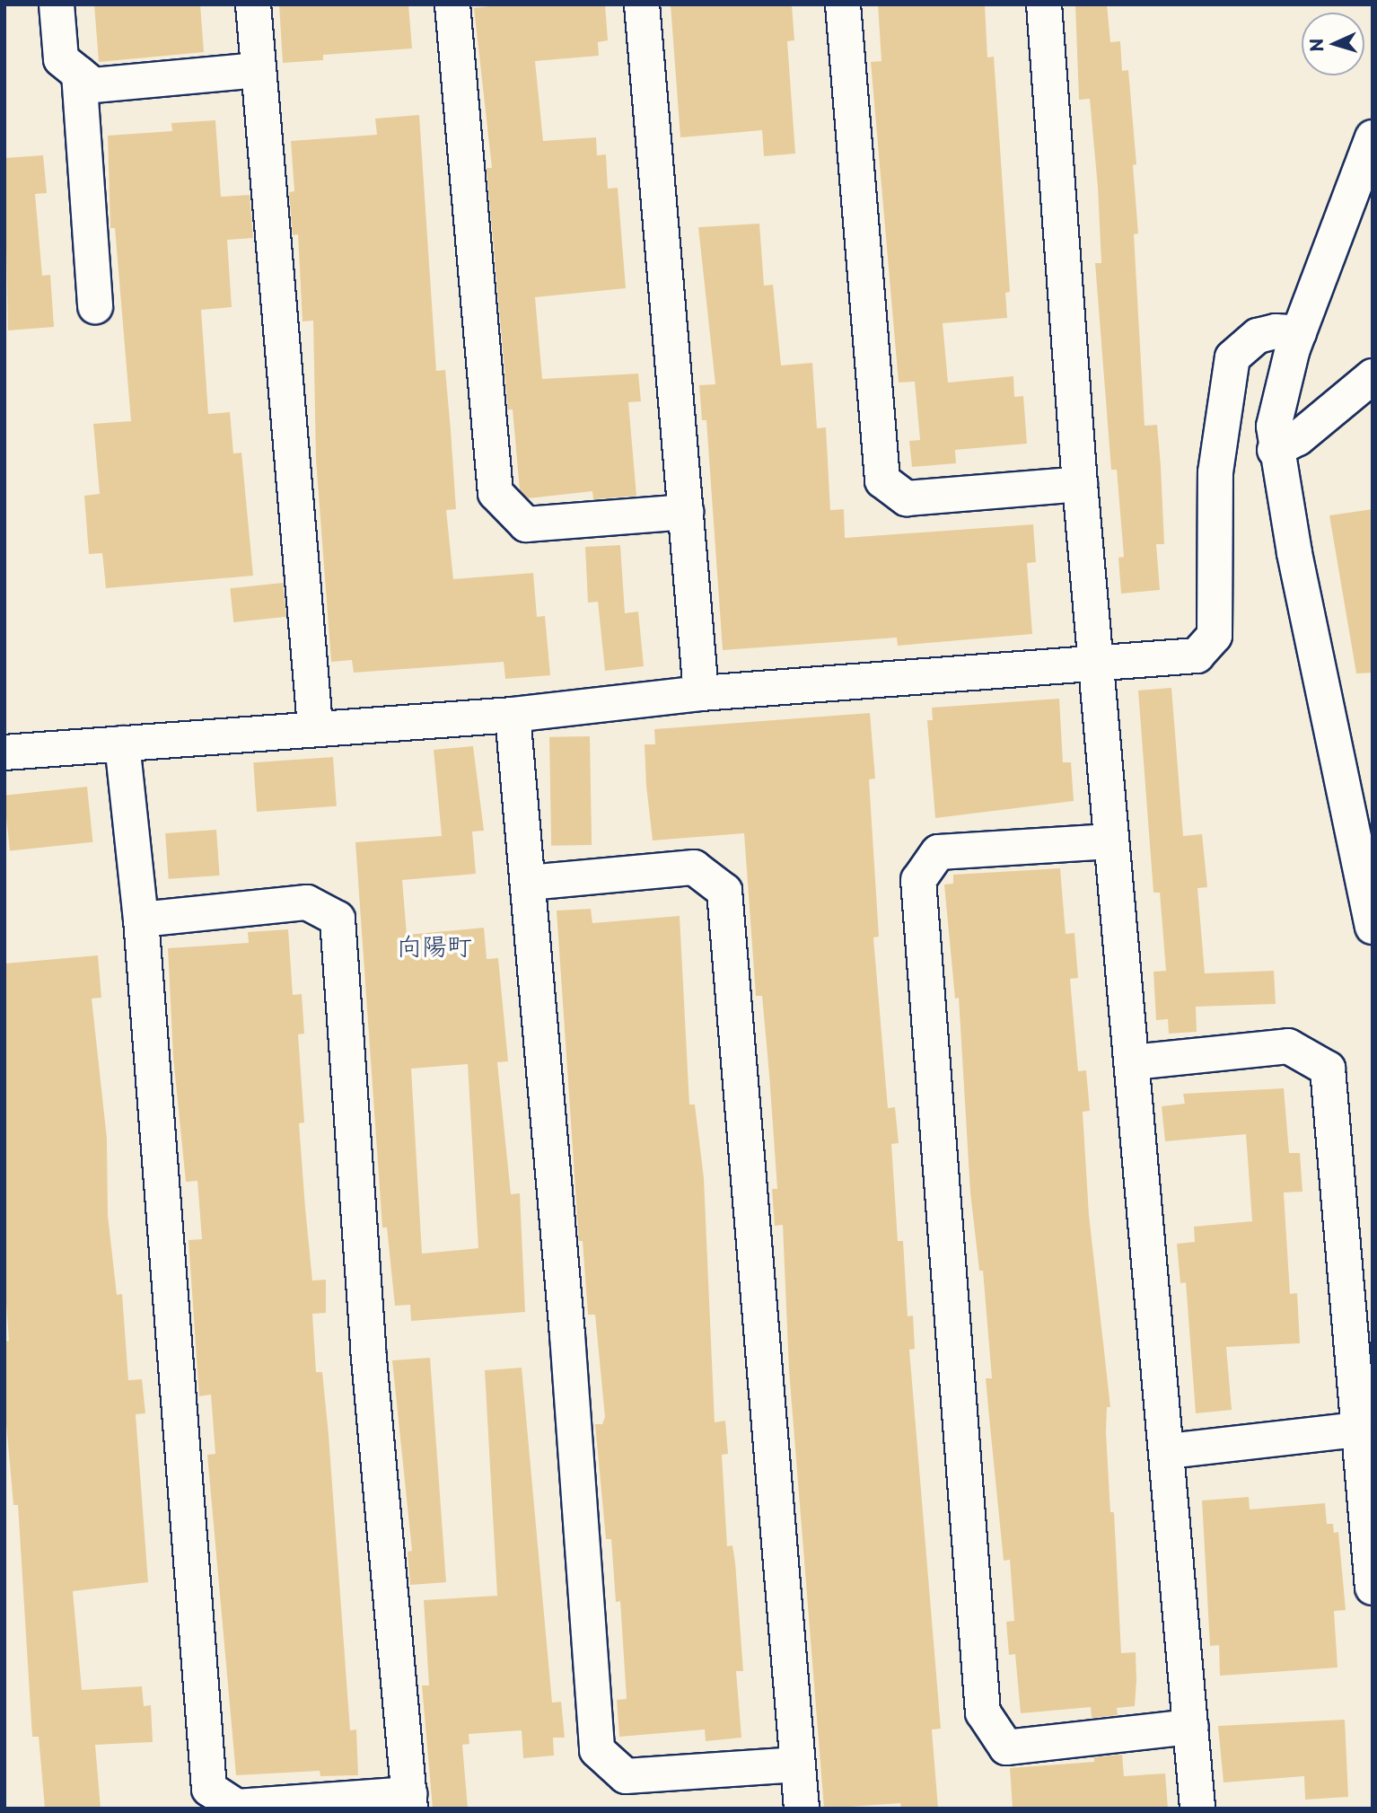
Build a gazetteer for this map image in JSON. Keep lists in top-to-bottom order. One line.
{"districts":["向陽町"],"north":"left"}
